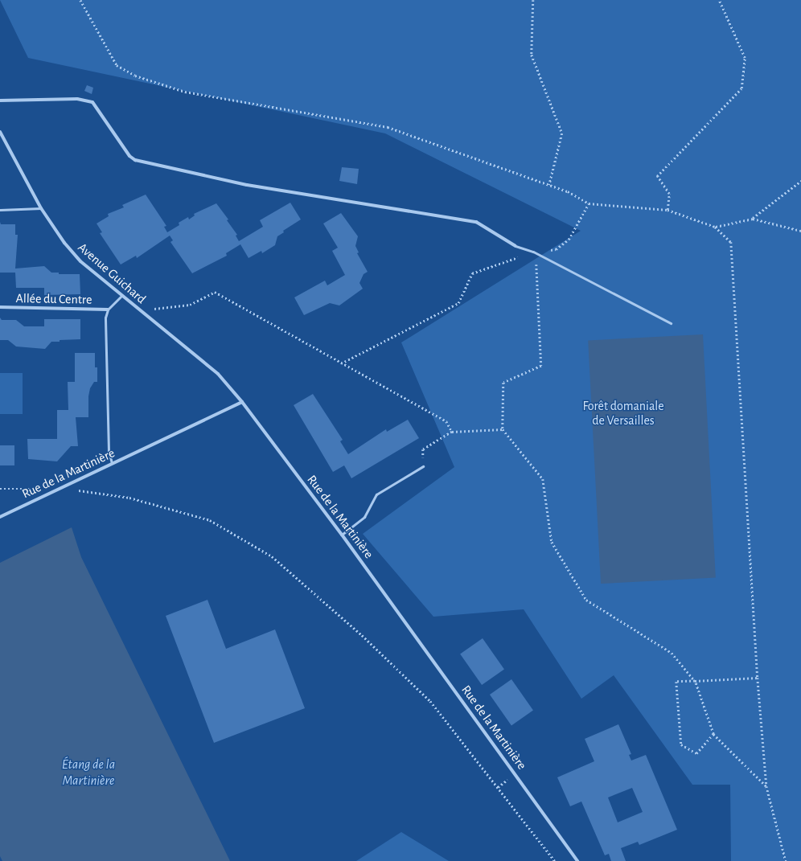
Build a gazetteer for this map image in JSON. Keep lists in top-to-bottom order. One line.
{"streets":{"street":["Avenue Guichard","Allée du Centre","Rue de la Martinière"]},"crossings":[["Avenue Guichard","Rue de la Martinière"]],"water":["Étang de la Martinière"],"parks":["Forêt domaniale de Versailles"]}
